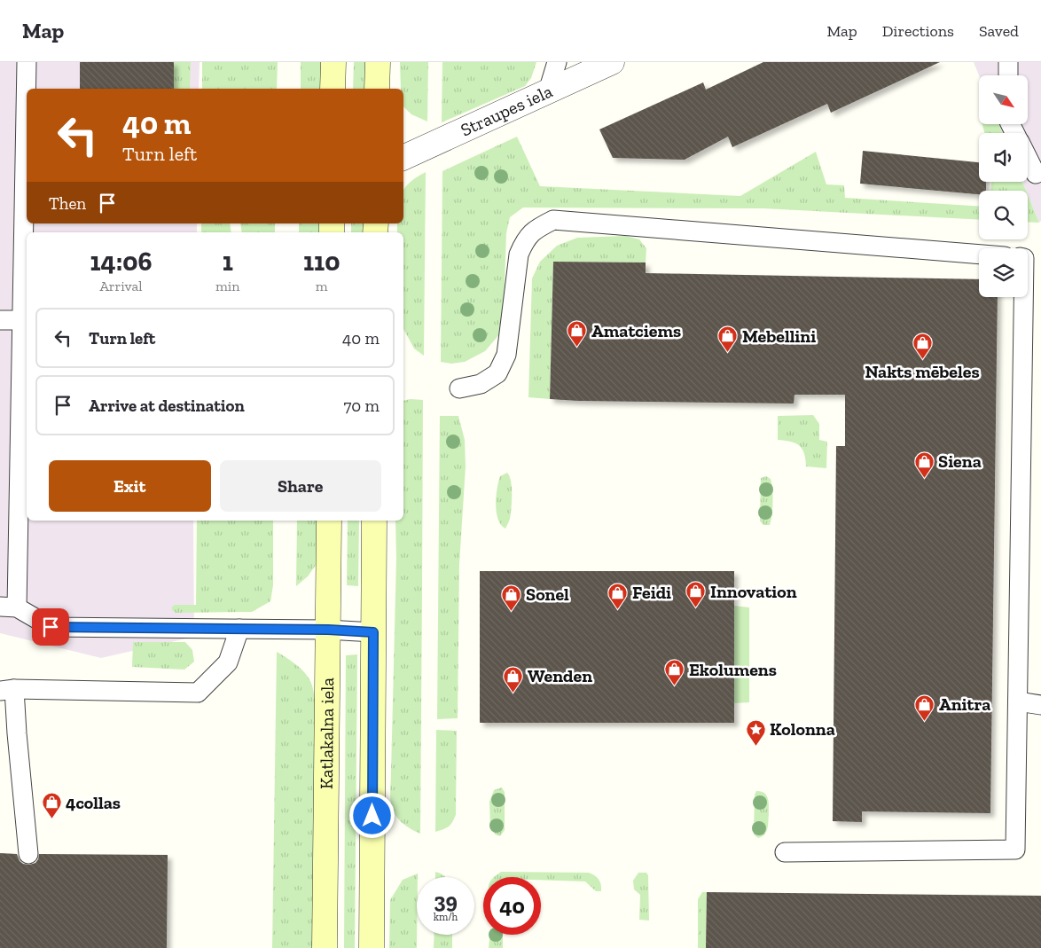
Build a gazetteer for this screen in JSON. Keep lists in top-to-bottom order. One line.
{"streets":{"street":["Straupes iela","Katlakalna iela"]},"places":{"shop":["Amatciems","Mebellini","Nakts mēbeles","Siena","Innovation","Feidi","Sonel","Ekolumens","Wenden","Anitra","4collas"],"place":["Kolonna"]},"north":"bottom right","page":{"header":"Map","nav":["Map","Directions","Saved"],"turn":["40 m","Turn left"],"then":"Then","eta":["14:06","Arrival","1","min","110","m"],"list":[{"name":"Turn left","value":"40 m"},{"name":"Arrive at destination","value":"70 m"}],"buttons":["Exit","Share"],"speed":"39 km/h","limit":"40"}}
